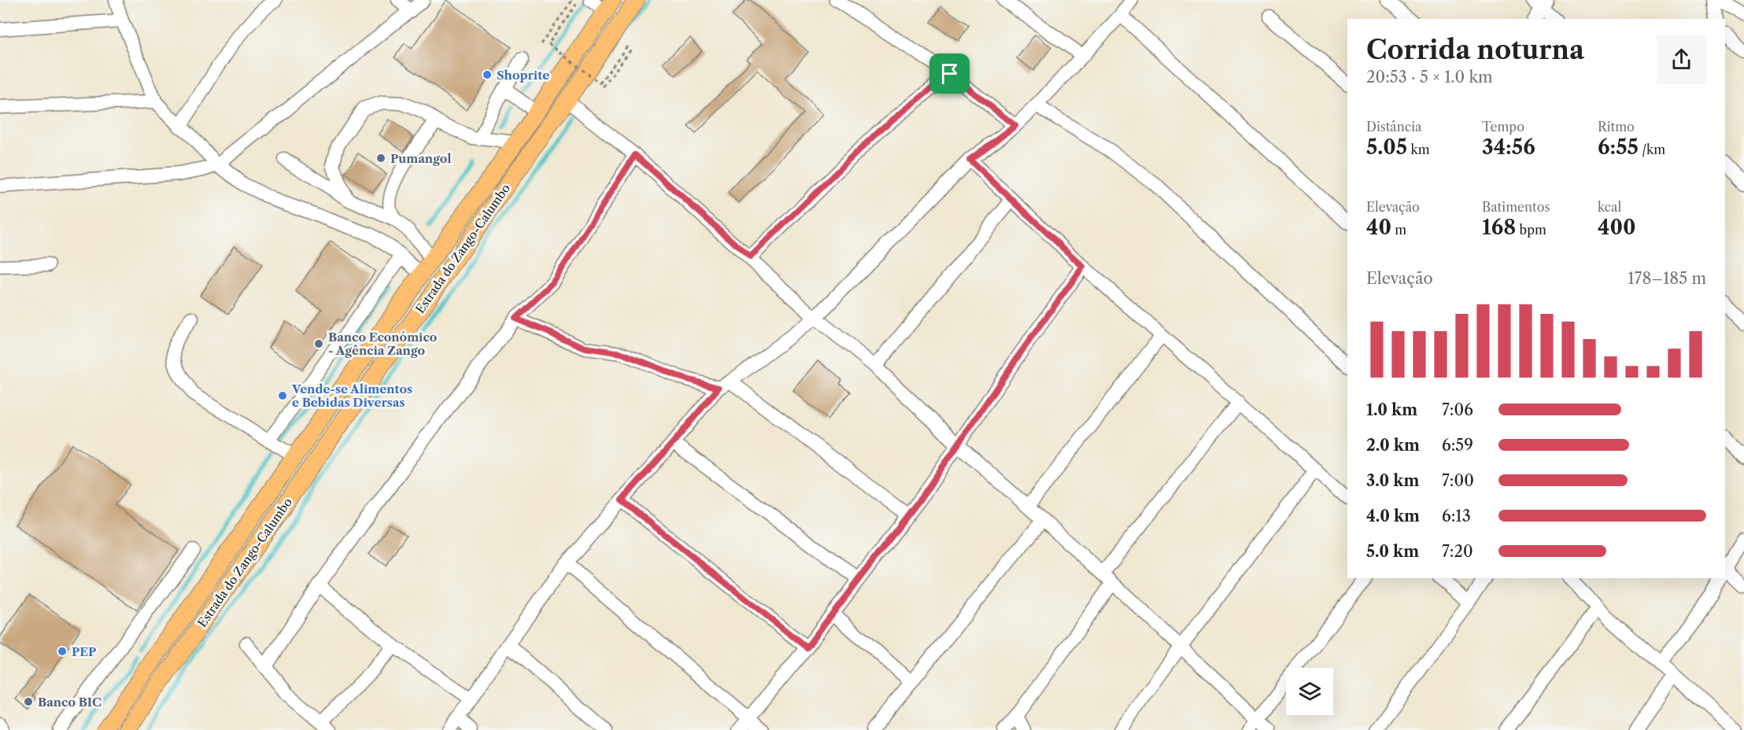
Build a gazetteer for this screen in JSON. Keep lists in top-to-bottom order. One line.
{"streets":{"main road":["Estrada do Zango-Calumbo"]},"places":["Shoprite","Pumangol","Banco Económico - Agência Zango","Vende-se Alimentos e Bebidas Diversas","PEP","Banco BIC"],"page":{"heading":["Corrida noturna","20:53 · 5 × 1.0 km"],"stats":[["Distância","5.05 km"],["Tempo","34:56"],["Ritmo","6:55 /km"],["Elevação","40 m"],["Batimentos","168 bpm"],["kcal","400"]],"chart":["Elevação","178–185 m"],"list":[{"name":"1.0 km","note":"7:06"},{"name":"2.0 km","note":"6:59"},{"name":"3.0 km","note":"7:00"},{"name":"4.0 km","note":"6:13"},{"name":"5.0 km","note":"7:20"}]}}
